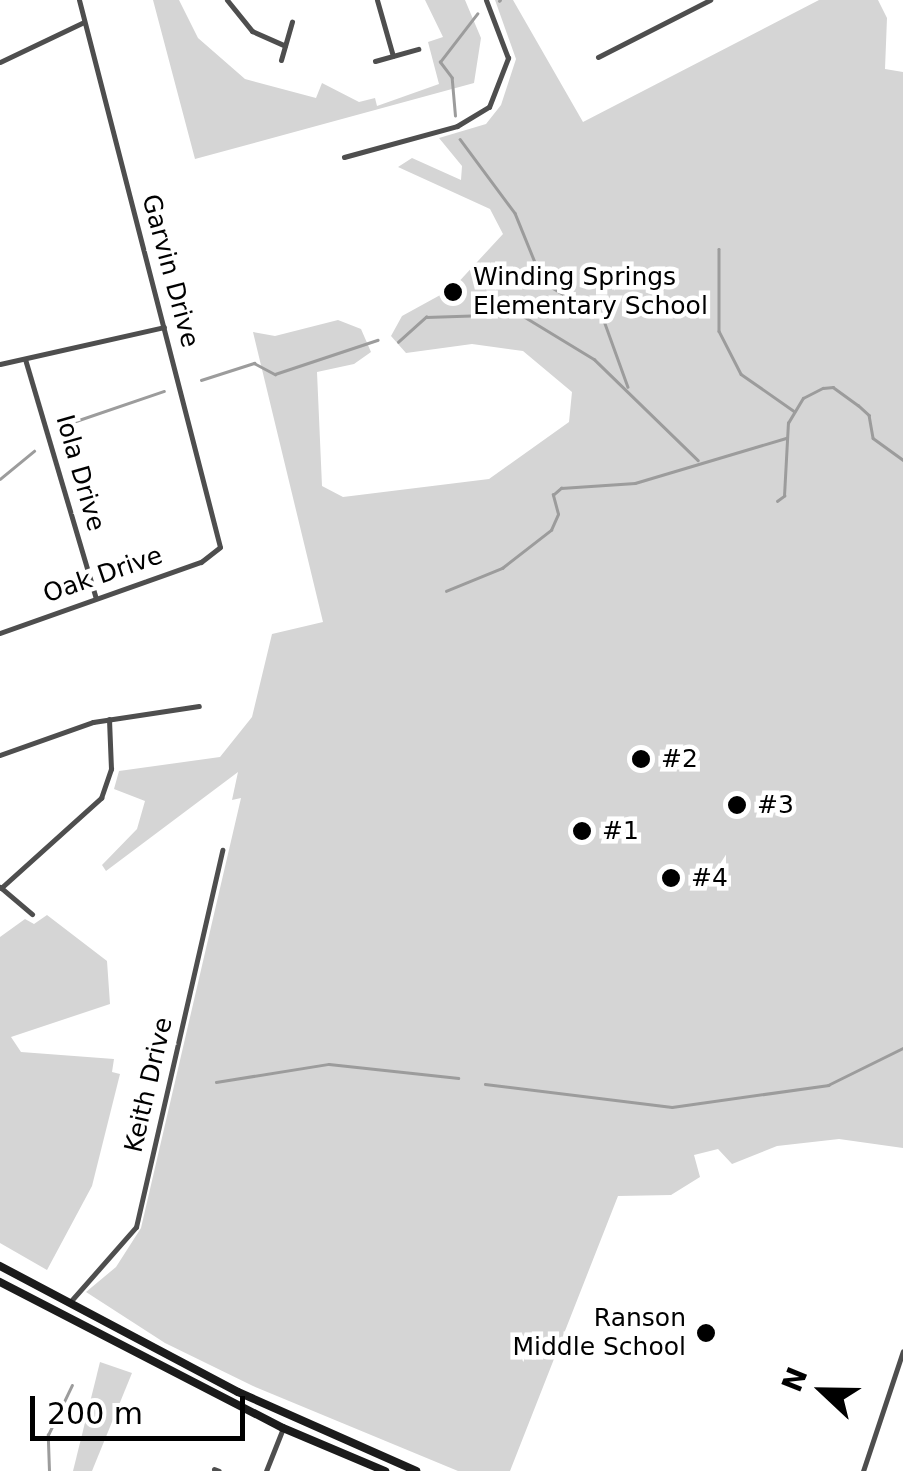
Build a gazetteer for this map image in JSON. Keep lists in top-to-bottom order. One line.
{"streets":{"street":["Garvin Drive","Iola Drive","Oak Drive","Keith Drive"]},"crossings":[["Garvin Drive","Oak Drive"],["Iola Drive","Oak Drive"]],"places":["Winding Springs Elementary School","#2","#3","#1","#4","Ranson Middle School"],"scale_bar":"200 m","north":"left"}
